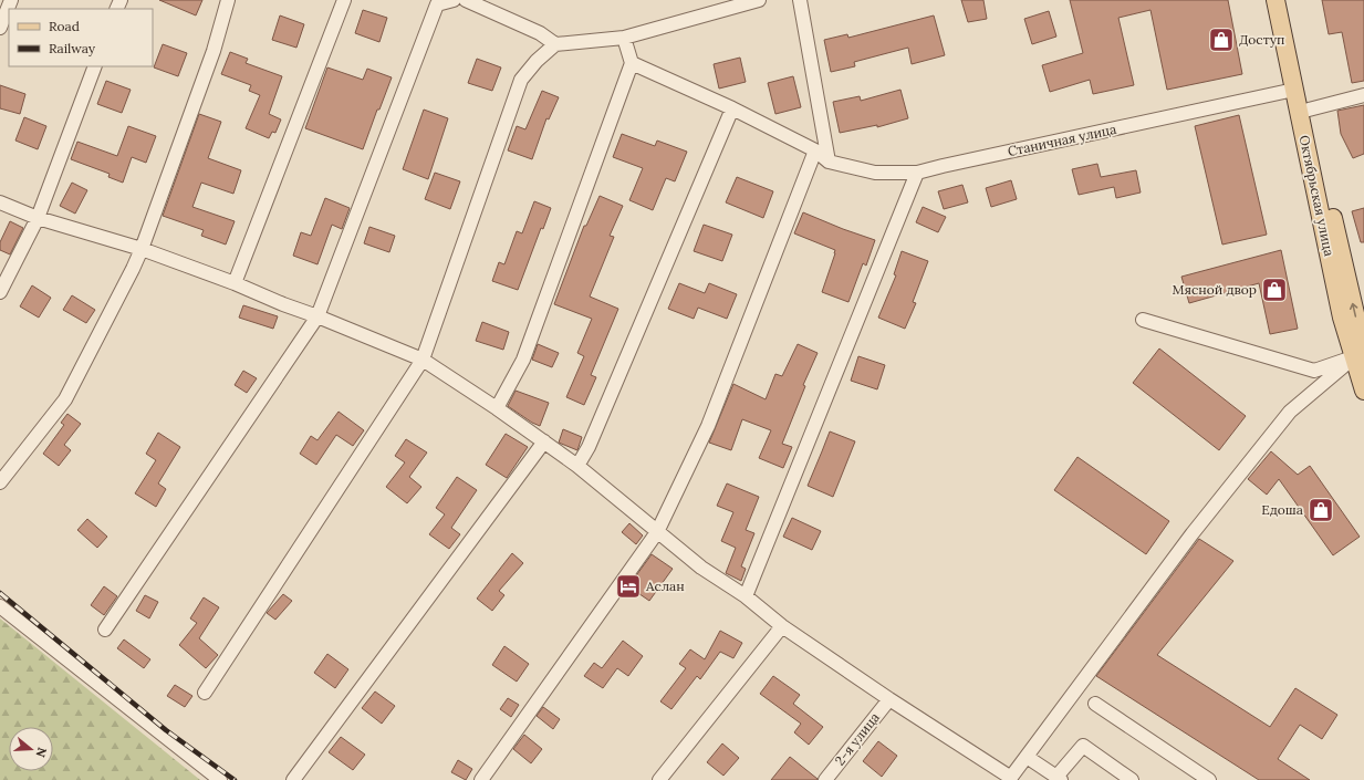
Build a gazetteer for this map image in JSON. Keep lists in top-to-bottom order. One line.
{"streets":{"main road":["Октябрьская улица"],"street":["Станичная улица","2-я улица"]},"crossings":[["Станичная улица","Октябрьская улица"]],"places":{"shop":["Доступ","Мясной двор","Едоша"],"hotel":["Аслан"]},"legend":["Road","Railway"],"north":"right"}
